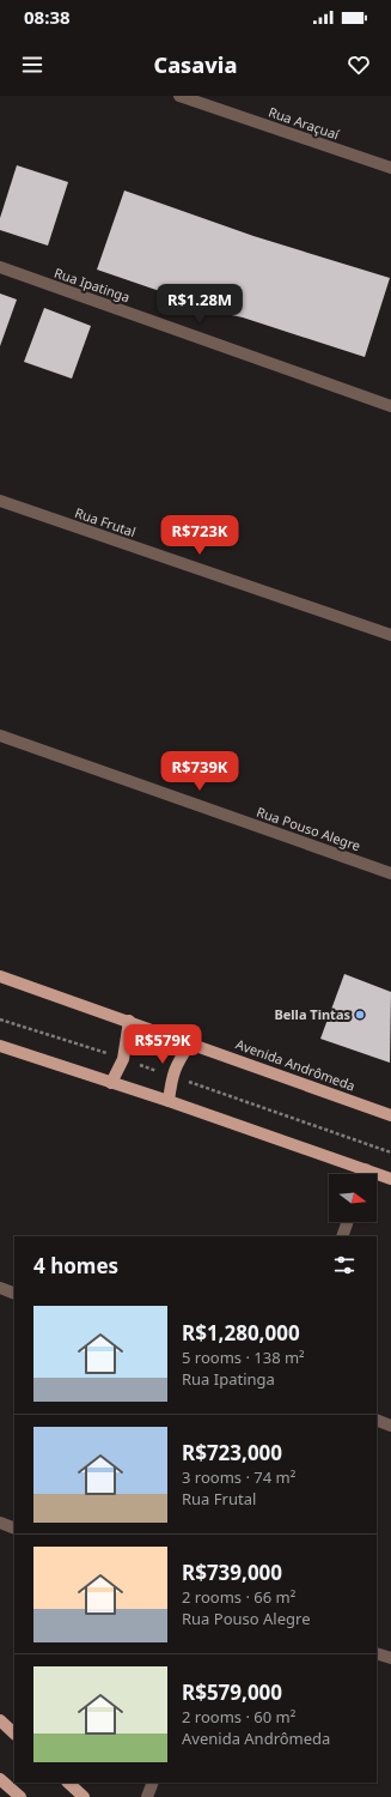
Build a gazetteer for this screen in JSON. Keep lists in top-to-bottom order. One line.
{"streets":{"main road":["Avenida Andrômeda"],"street":["Rua Araçuaí","Rua Ipatinga","Rua Frutal","Rua Pouso Alegre"]},"places":["Bella Tintas"],"north":"right","page":{"status":"08:38","header":"Casavia","price":["R$1.28M","R$723K","R$739K","R$579K"],"heading":"4 homes","list":[{"name":"R$1,280,000","note":"5 rooms · 138 m² · Rua Ipatinga"},{"name":"R$723,000","note":"3 rooms · 74 m² · Rua Frutal"},{"name":"R$739,000","note":"2 rooms · 66 m² · Rua Pouso Alegre"},{"name":"R$579,000","note":"2 rooms · 60 m² · Avenida Andrômeda"}]}}
